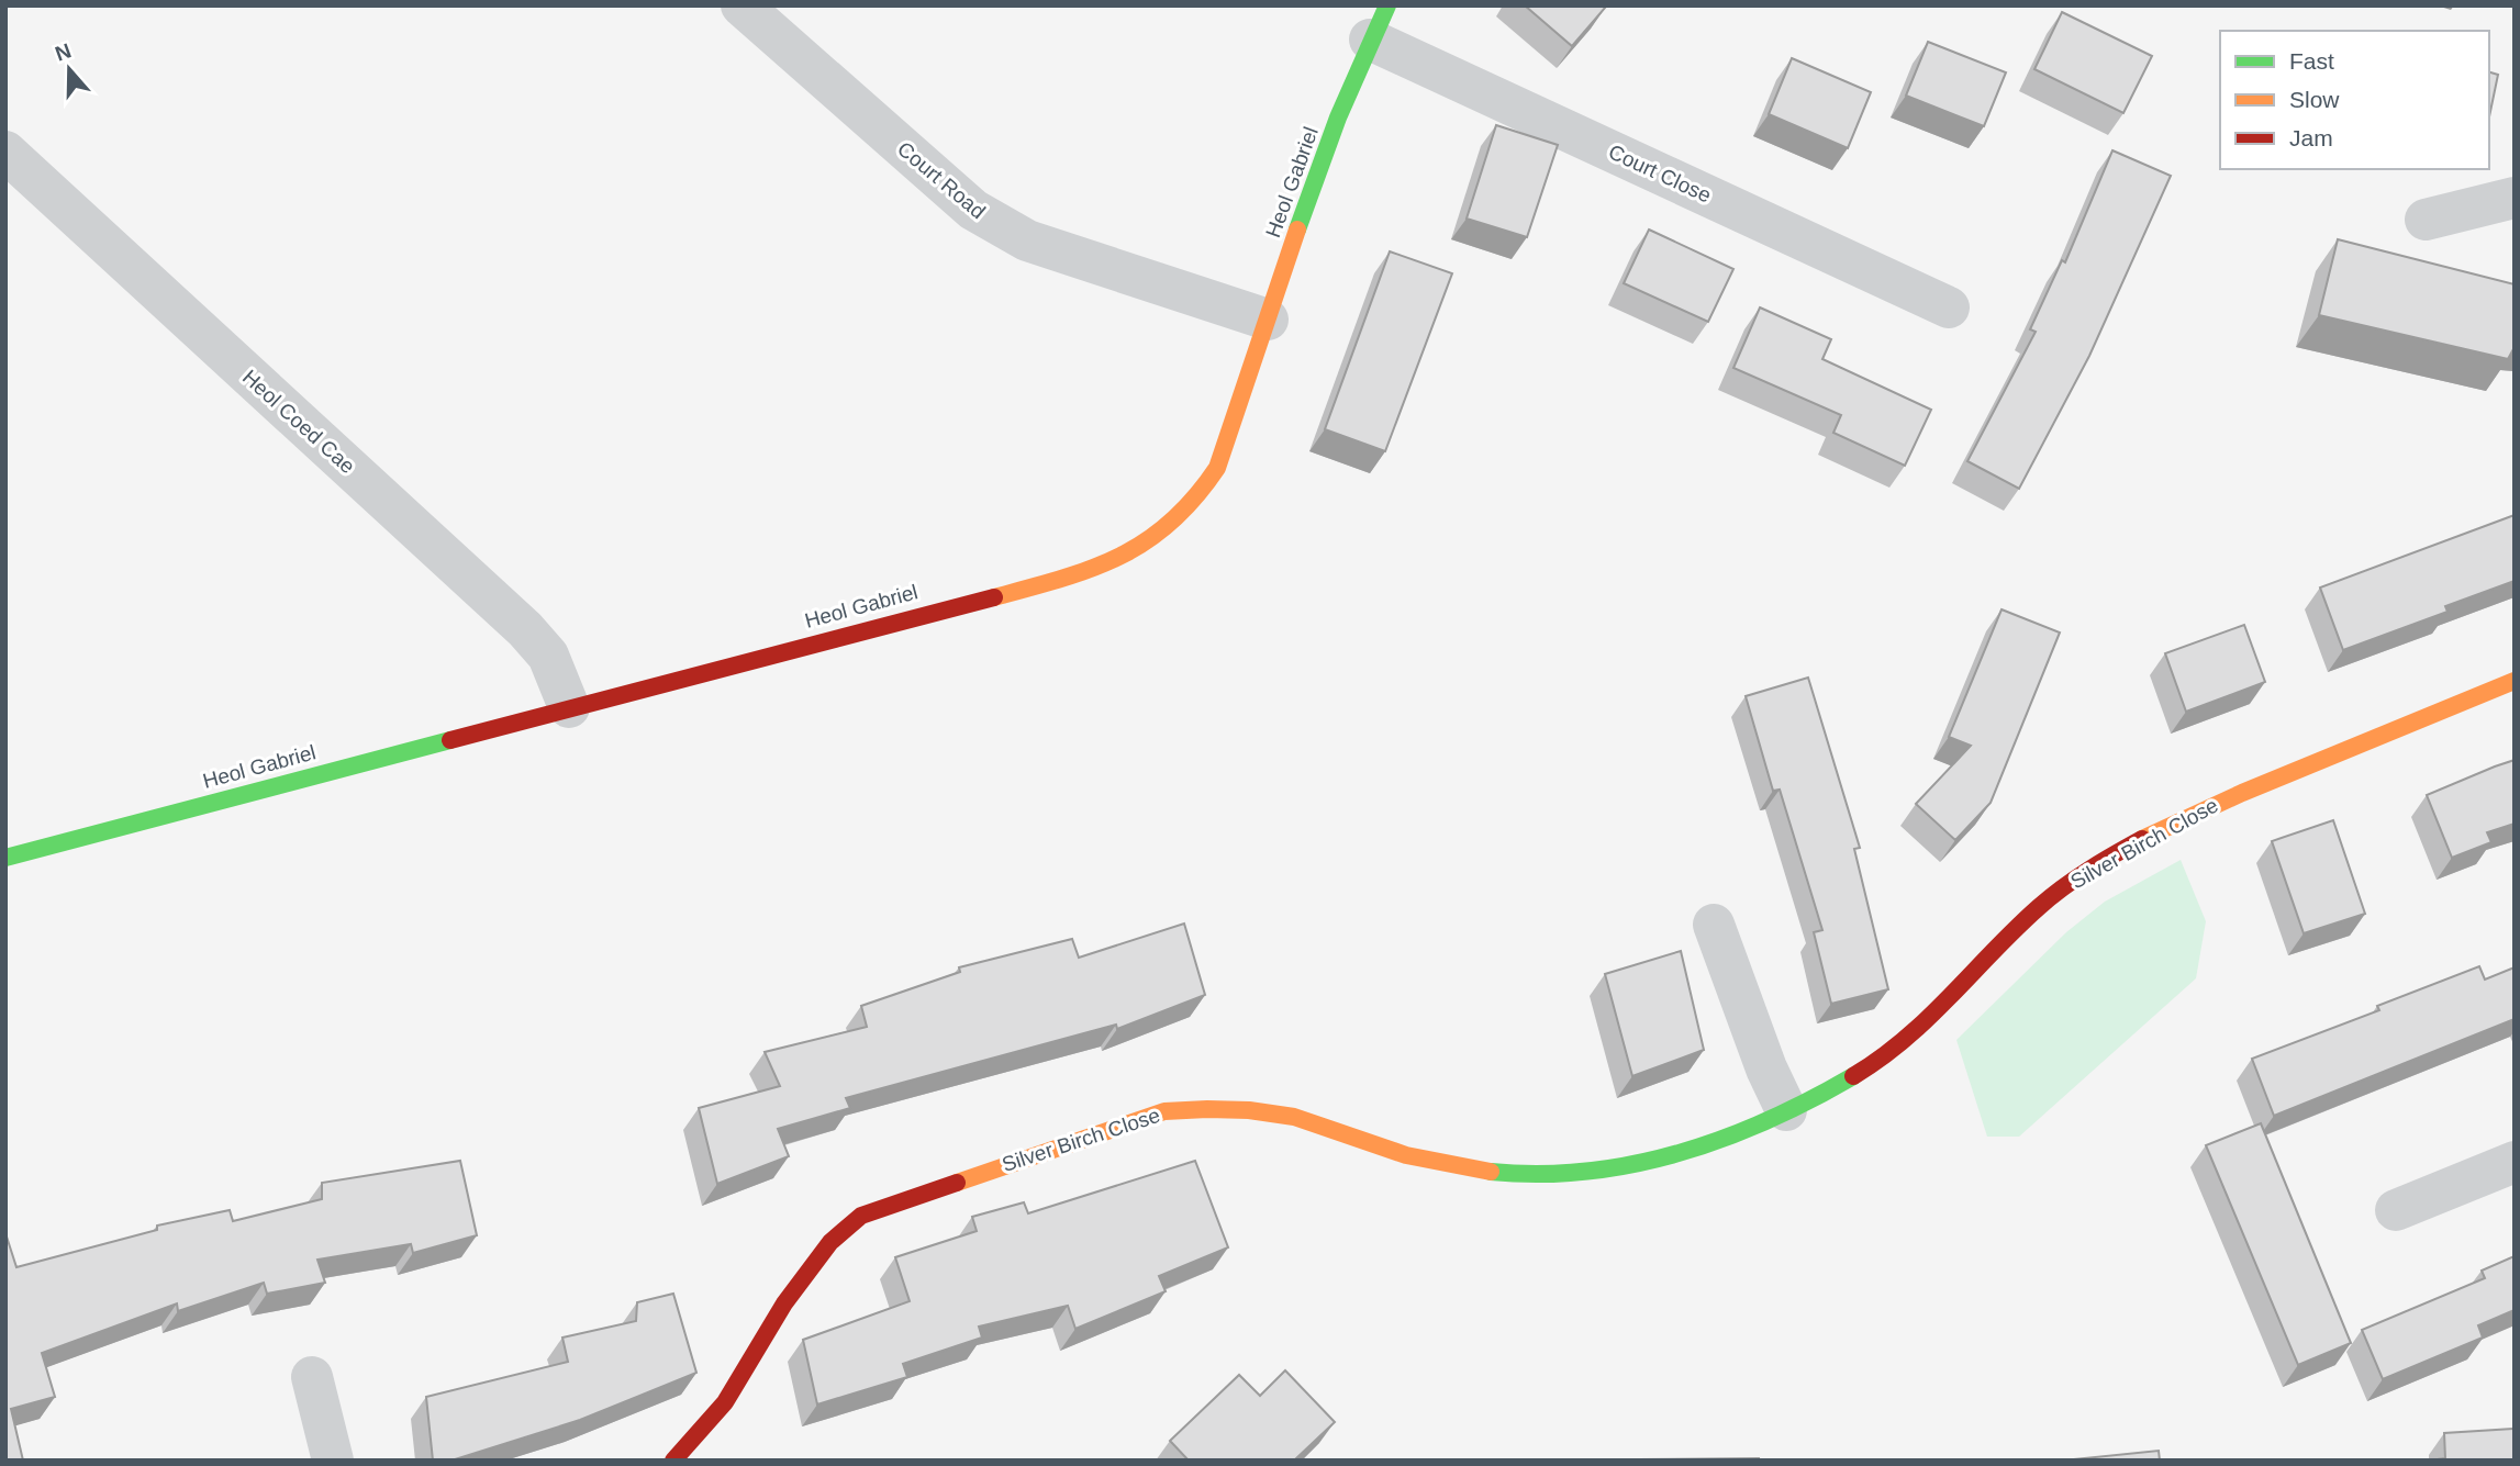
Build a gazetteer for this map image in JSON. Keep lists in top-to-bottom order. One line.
{"streets":{"street":["Court Close","Court Road","Heol Gabriel","Heol Coed Cae","Silver Birch Close"]},"crossings":[["Court Close","Heol Gabriel"],["Court Road","Heol Gabriel"],["Heol Gabriel","Heol Coed Cae"]],"legend":["Fast","Slow","Jam"],"north":"top"}
